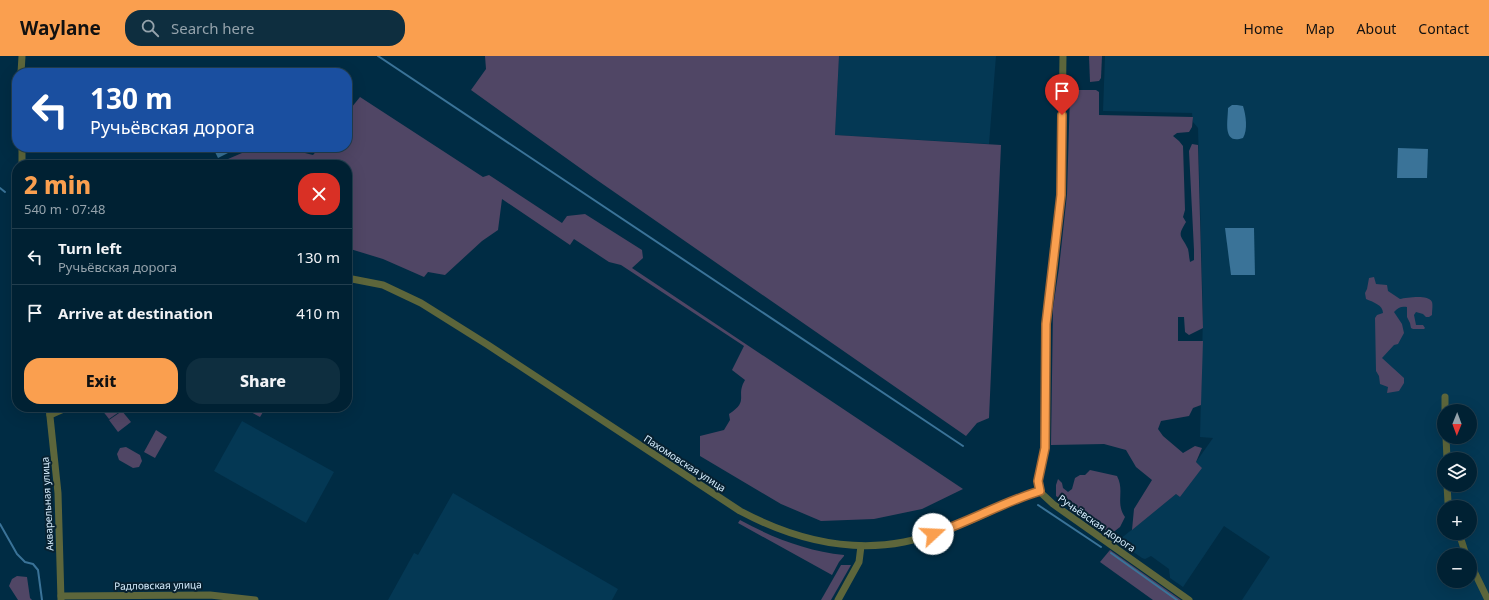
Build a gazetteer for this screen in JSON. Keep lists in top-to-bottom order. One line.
{"streets":{"street":["Пахомовская улица","Акварельная улица","Ручьёвская дорога","Радловская улица"]},"crossings":[["Пахомовская улица","Ручьёвская дорога"],["Акварельная улица","Радловская улица"]],"north":"bottom","page":{"header":"Waylane","search":"Search here","nav":["Home","Map","About","Contact"],"turn":["130 m","Ручьёвская дорога"],"heading":["2 min","540 m · 07:48"],"list":[{"name":"Turn left","note":"Ручьёвская дорога","value":"130 m"},{"name":"Arrive at destination","value":"410 m"}],"buttons":["Exit","Share"],"map_buttons":["+","−"]}}
